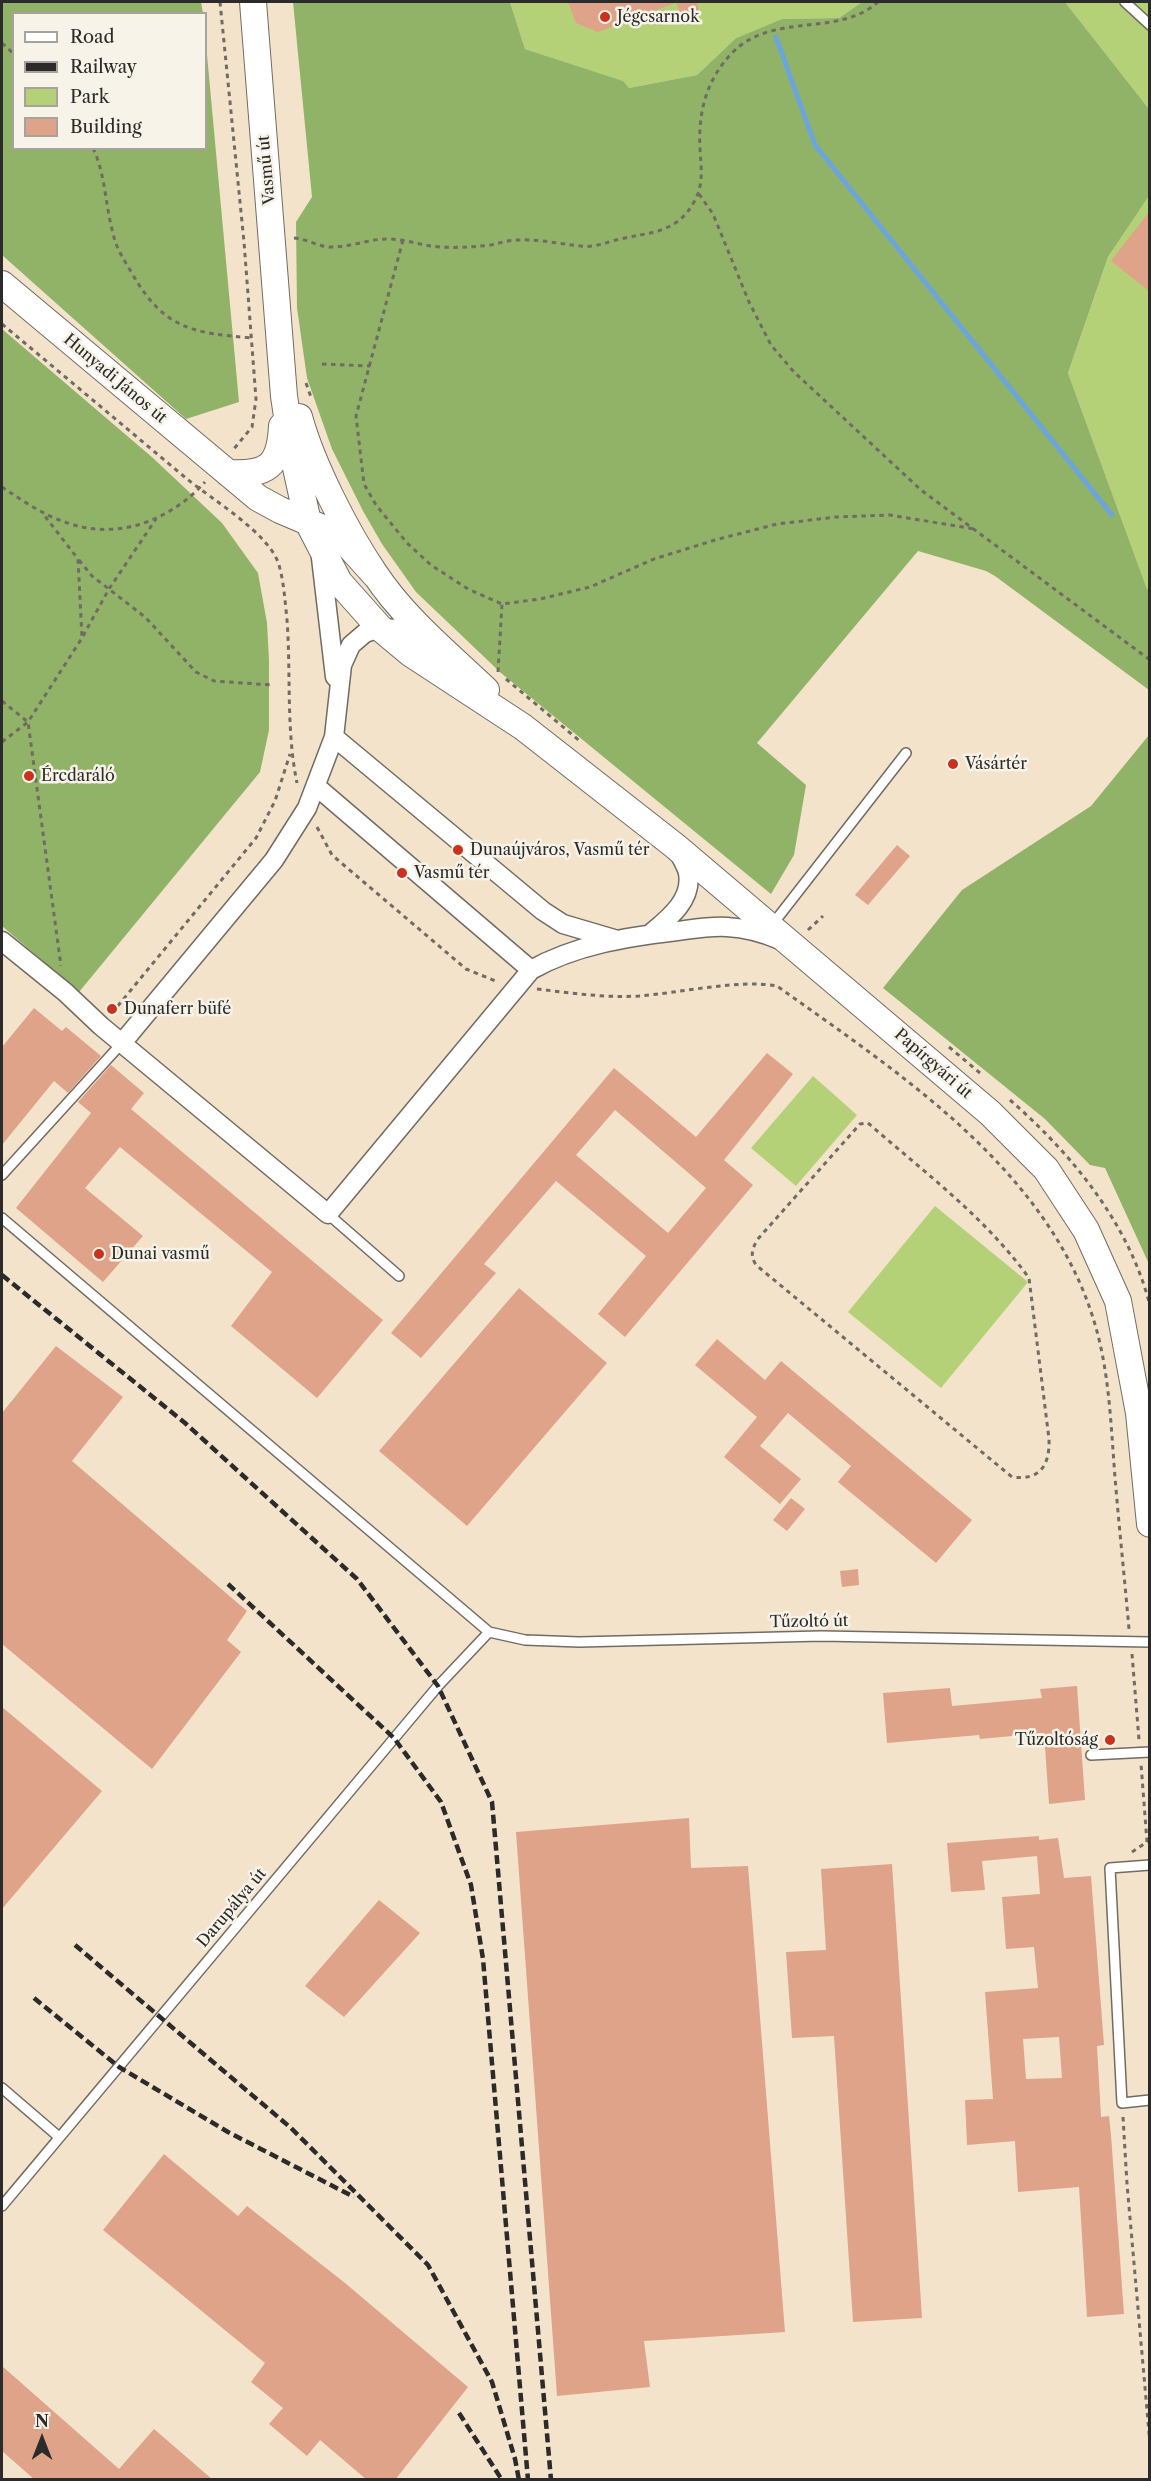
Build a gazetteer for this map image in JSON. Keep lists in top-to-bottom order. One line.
{"streets":{"street":["Vasmű út","Hunyadi János út","Papírgyári út"],"lane":["Tűzoltó út","Darupálya út"]},"crossings":[["Tűzoltó út","Darupálya út"]],"places":["Jégcsarnok","Vásártér","Ércdaráló","Dunaújváros, Vasmű tér","Vasmű tér","Dunaferr büfé","Dunai vasmű","Tűzoltóság"],"legend":["Road","Railway","Park","Building"],"north":"top"}
